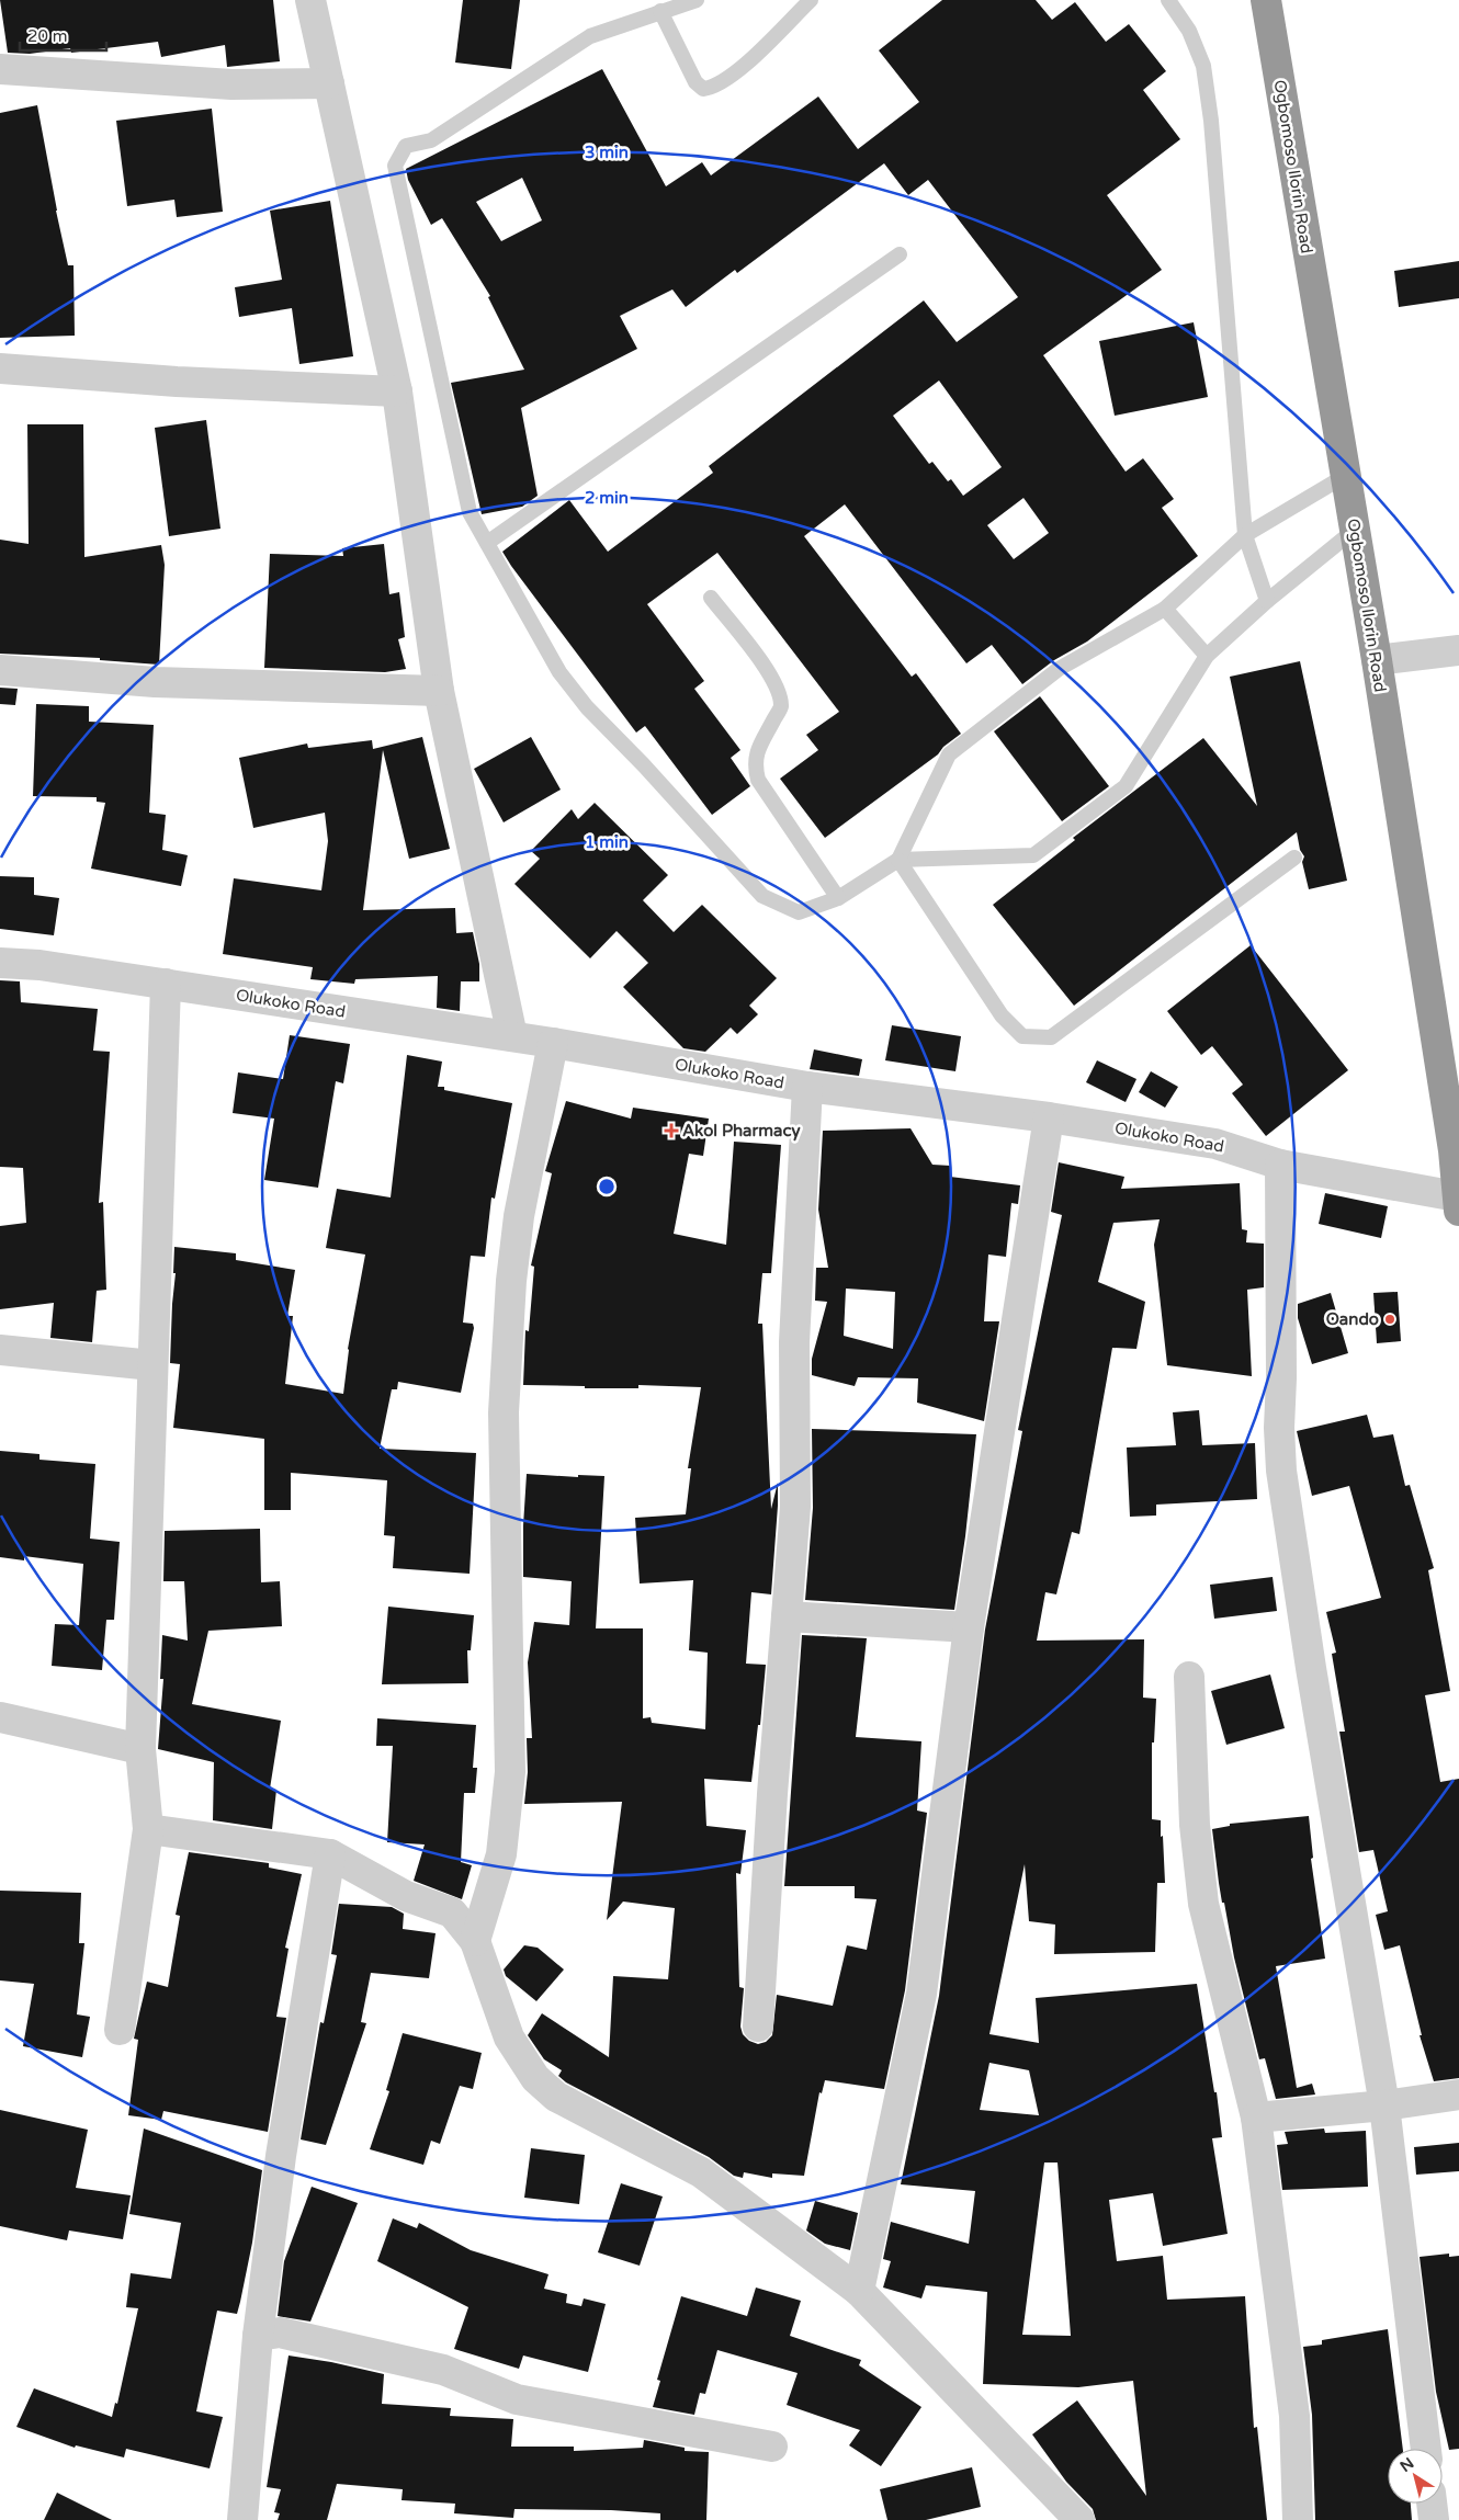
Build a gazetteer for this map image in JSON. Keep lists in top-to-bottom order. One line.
{"streets":{"highway":["Ogbomoso Ilorin Road"],"street":["Olukoko Road"]},"crossings":[["Ogbomoso Ilorin Road","Olukoko Road"]],"places":{"health":["Akol Pharmacy"],"other":["Oando"]},"scale_bar":"20 m","north":"top left","rings":["3 min","2 min","1 min"]}
